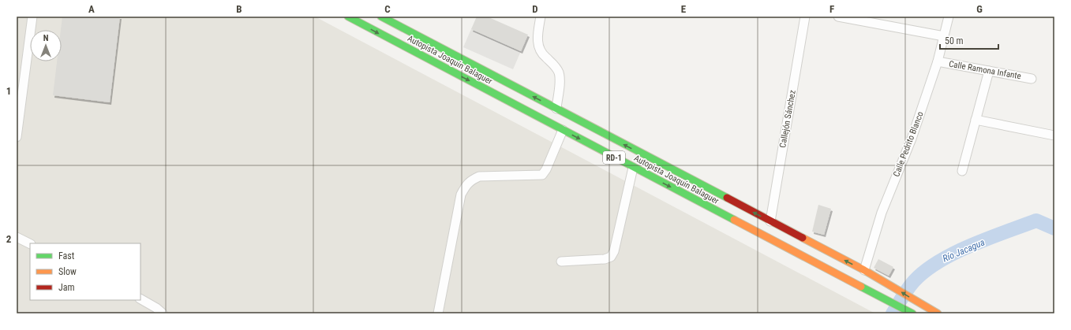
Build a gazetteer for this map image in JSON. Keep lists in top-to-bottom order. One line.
{"streets":{"highway":["Autopista Joaquín Balaguer","RD-1"],"street":["Calle Ramona Infante","Callejón Sánchez","Calle Pedrito Blanco"]},"crossings":[["Autopista Joaquín Balaguer","Callejón Sánchez"],["Autopista Joaquín Balaguer","Calle Pedrito Blanco"],["Calle Ramona Infante","Calle Pedrito Blanco"]],"water":["Río Jacagua"],"legend":["Fast","Slow","Jam"],"scale_bar":"50 m","north":"top","grid":{"columns":["A","B","C","D","E","F","G"],"rows":["1","2"]}}
